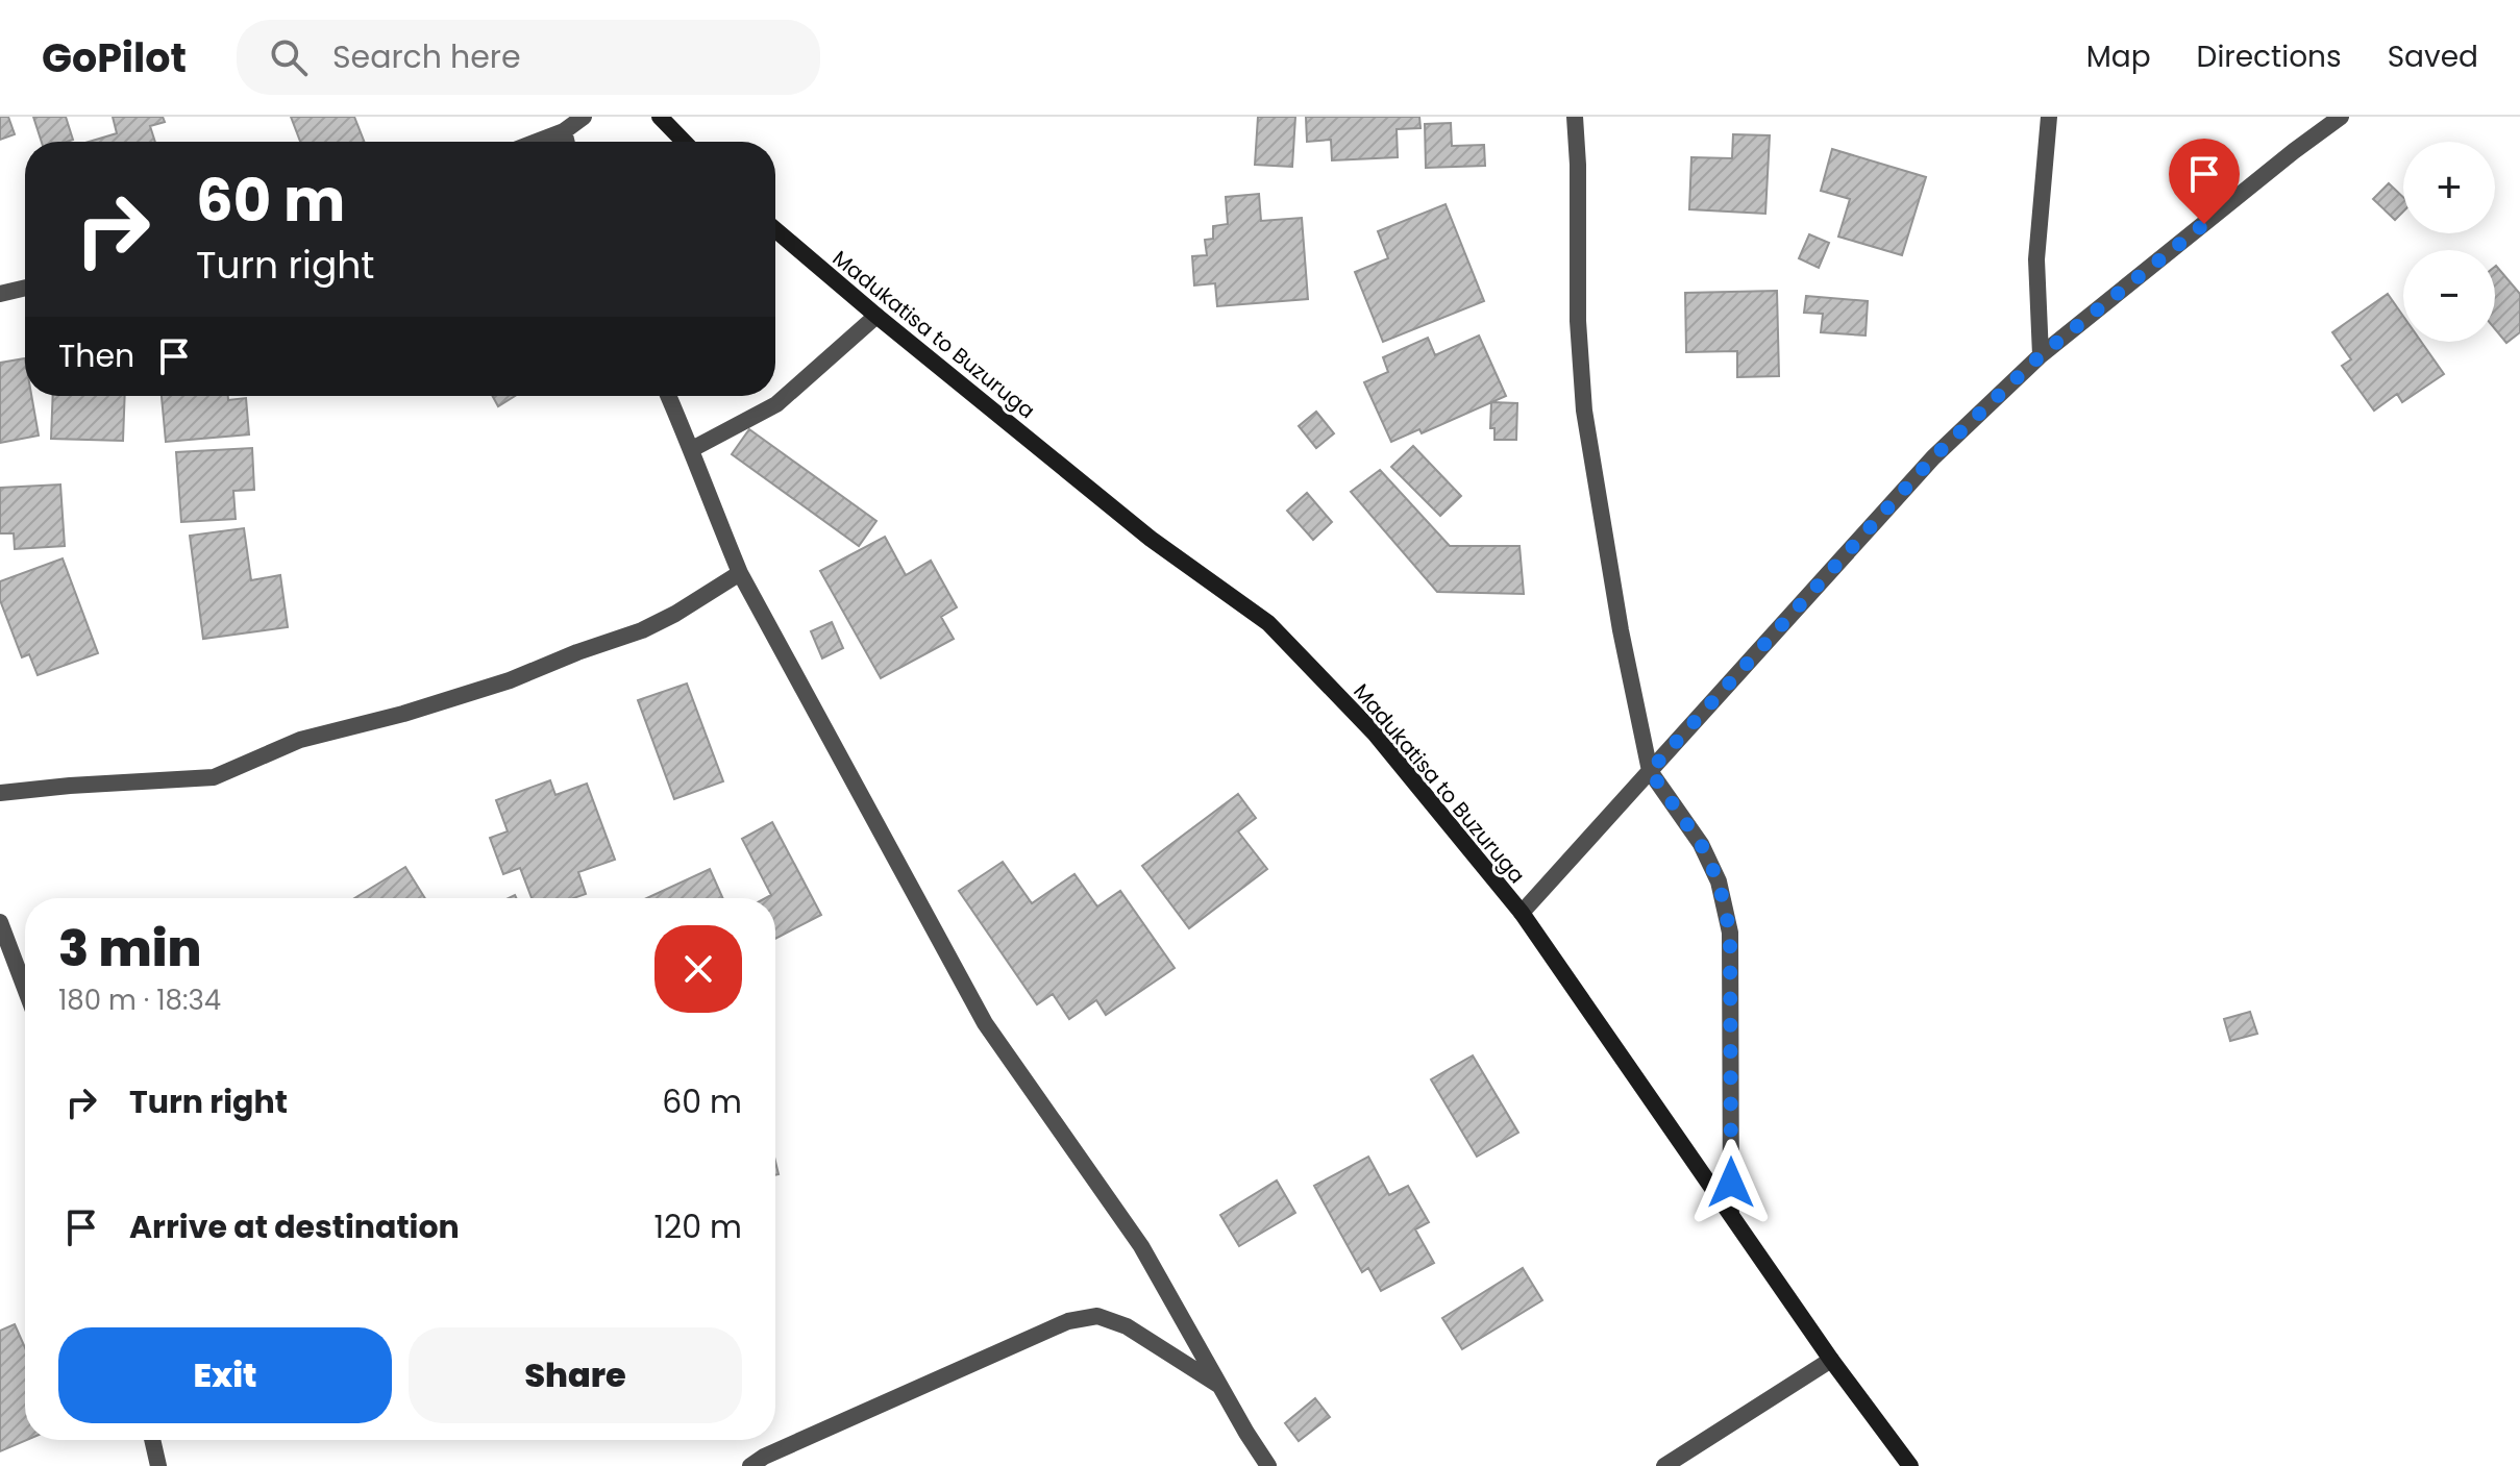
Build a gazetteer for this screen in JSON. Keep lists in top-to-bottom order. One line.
{"streets":{"main road":["Madukatisa to Buzuruga"]},"page":{"header":"GoPilot","search":"Search here","nav":["Map","Directions","Saved"],"map_buttons":["+","−"],"turn":["60 m","Turn right"],"then":"Then","heading":["3 min","180 m · 18:34"],"list":[{"name":"Turn right","value":"60 m"},{"name":"Arrive at destination","value":"120 m"}],"buttons":["Exit","Share"]}}
